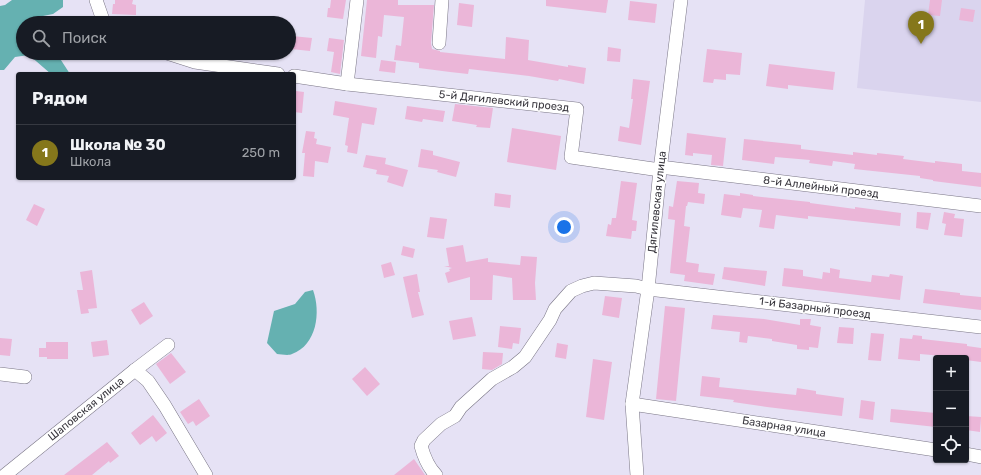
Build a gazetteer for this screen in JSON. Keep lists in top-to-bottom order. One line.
{"streets":{"street":["5-й Дягилевский проезд","8-й Аллейный проезд","Дягилевская улица","1-й Базарный проезд","Шаповская улица","Базарная улица"]},"crossings":[["5-й Дягилевский проезд","8-й Аллейный проезд"],["5-й Дягилевский проезд","Дягилевская улица"],["8-й Аллейный проезд","Дягилевская улица"],["Дягилевская улица","1-й Базарный проезд"],["Дягилевская улица","Базарная улица"]],"page":{"pins":"1","search":"Поиск","heading":"Рядом","list":[{"mark":"1","name":"Школа № 30","note":"Школа","value":"250 m"}],"map_buttons":["+","−"]}}
